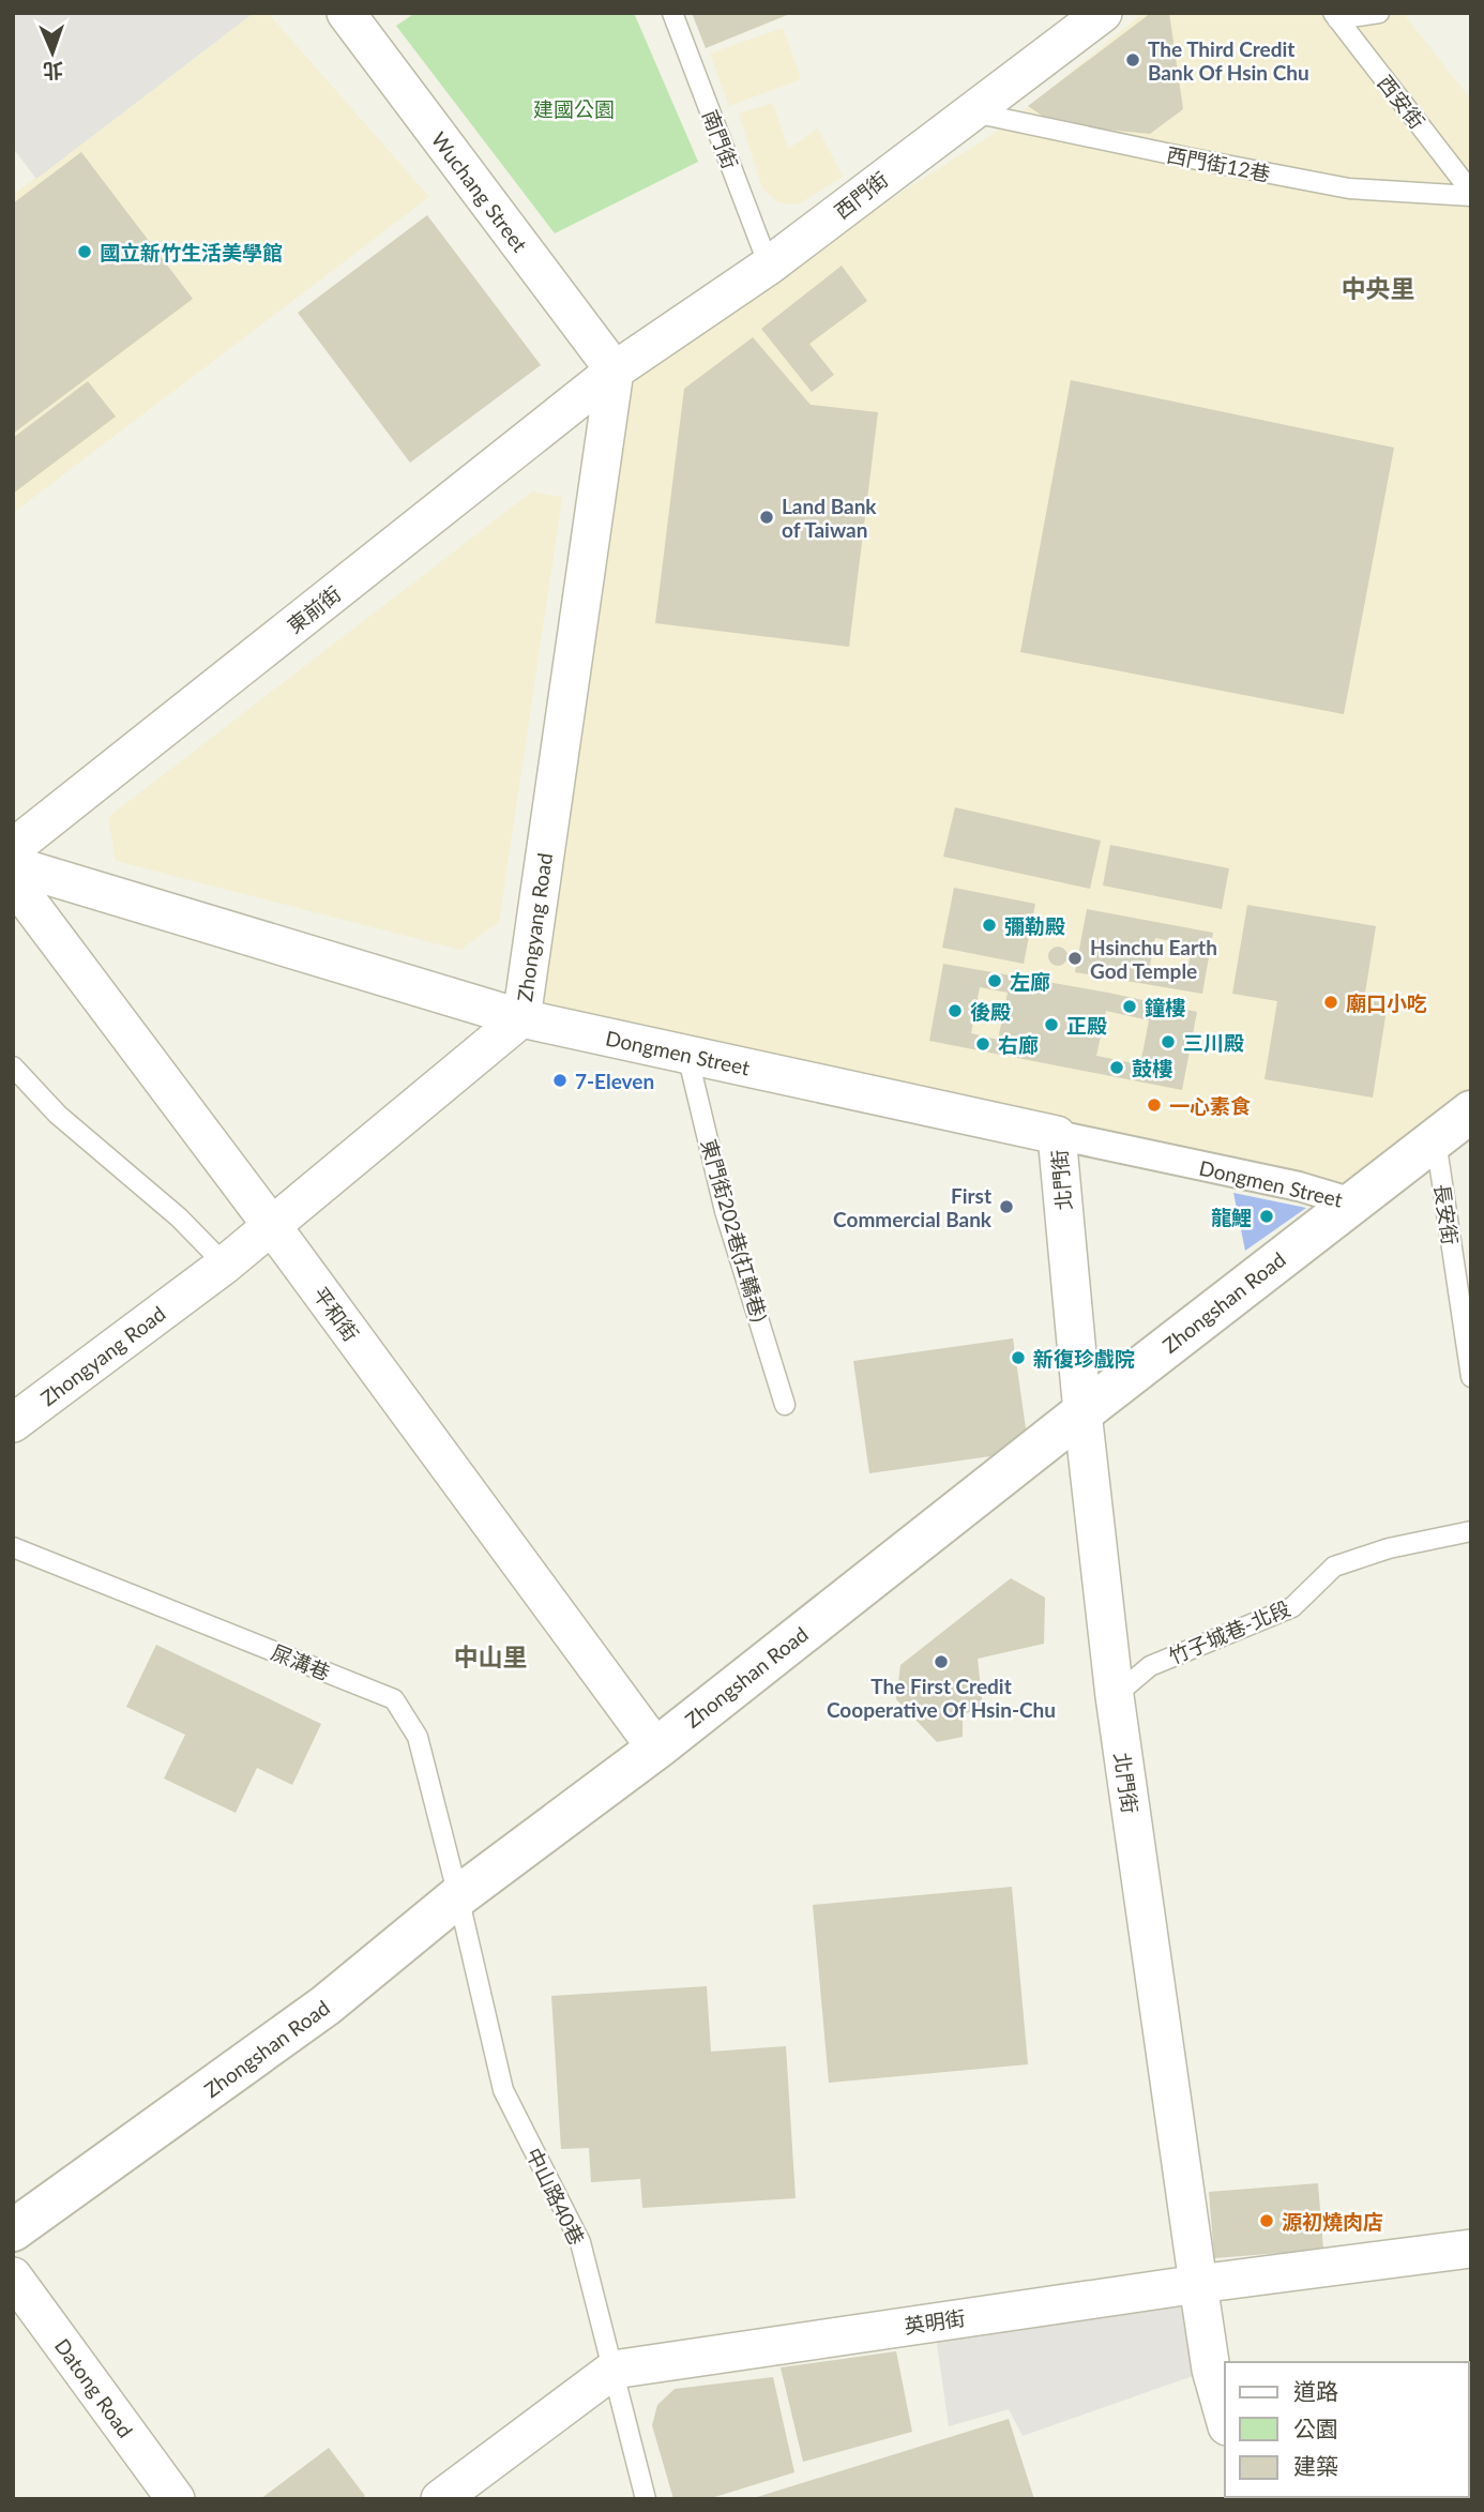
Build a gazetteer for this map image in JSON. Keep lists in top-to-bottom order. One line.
{"streets":{"street":["Wuchang Street","西門街","東前街","Zhongyang Road","Dongmen Street","北門街","Zhongshan Road","平和街","英明街","Datong Road"],"lane":["西安街","南門街","西門街12巷","長安街","東門街202巷(扛轎巷)","竹子城巷-北段","屎溝巷","中山路40巷"]},"crossings":[["西安街","西門街12巷"],["南門街","西門街"],["西門街12巷","西門街"],["Wuchang Street","西門街"],["Wuchang Street","東前街"],["Wuchang Street","Zhongyang Road"],["西門街","東前街"],["西門街","Zhongyang Road"],["東前街","Zhongyang Road"],["Zhongyang Road","Dongmen Street"],["Zhongyang Road","平和街"],["Dongmen Street","北門街"],["Dongmen Street","東門街202巷(扛轎巷)"],["Dongmen Street","Zhongshan Road"],["北門街","Zhongshan Road"],["北門街","竹子城巷-北段"],["北門街","英明街"],["長安街","Zhongshan Road"],["Zhongshan Road","平和街"],["Zhongshan Road","屎溝巷"],["Zhongshan Road","中山路40巷"],["屎溝巷","中山路40巷"],["中山路40巷","英明街"]],"districts":["中央里","中山里"],"parks":["建國公園"],"places":["The Third Credit Bank Of Hsin Chu","國立新竹生活美學館","Land Bank of Taiwan","彌勒殿","Hsinchu Earth God Temple","左廊","廟口小吃","鐘樓","後殿","正殿","三川殿","右廊","鼓樓","7-Eleven","一心素食","First Commercial Bank","龍鯉","新復珍戲院","The First Credit Cooperative Of Hsin-Chu","源初燒肉店"],"legend":["道路","公園","建築"],"north":"bottom"}
